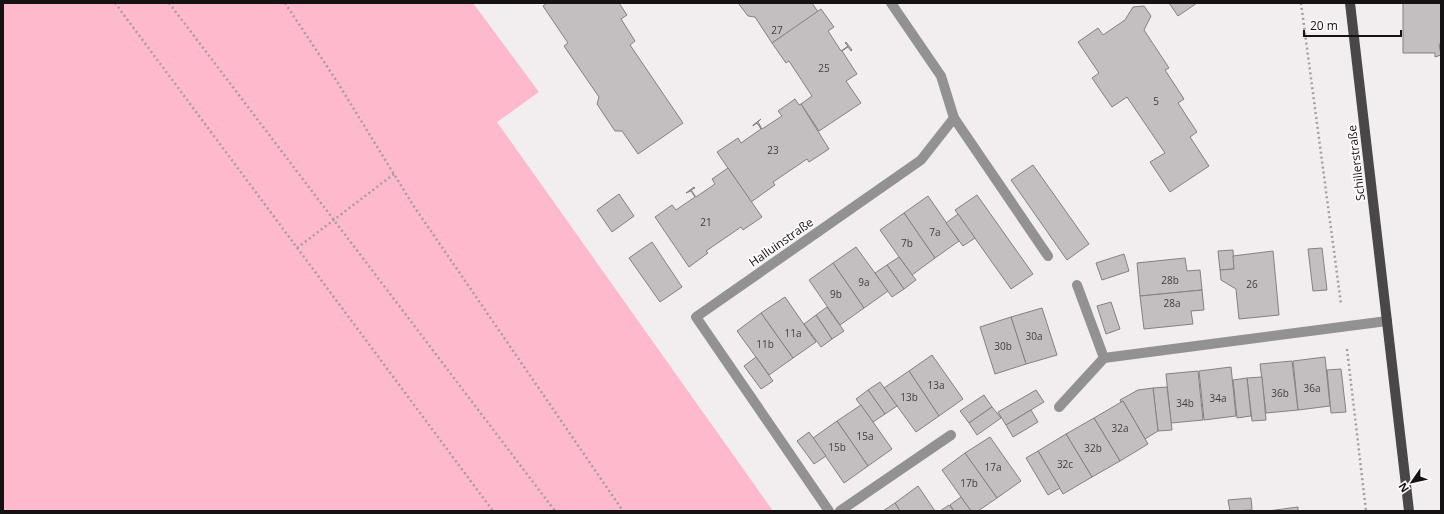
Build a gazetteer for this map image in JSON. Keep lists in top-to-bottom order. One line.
{"streets":{"main road":["Schillerstraße"],"street":["Halluinstraße"]},"house_numbers":["27","25","5","23","21","7a","7b","28b","9a","26","9b","28a","11a","30a","11b","30b","13a","36a","36b","13b","34a","34b","32a","15a","15b","32b","32c","17a","17b"],"scale_bar":"20 m","north":"bottom left"}
